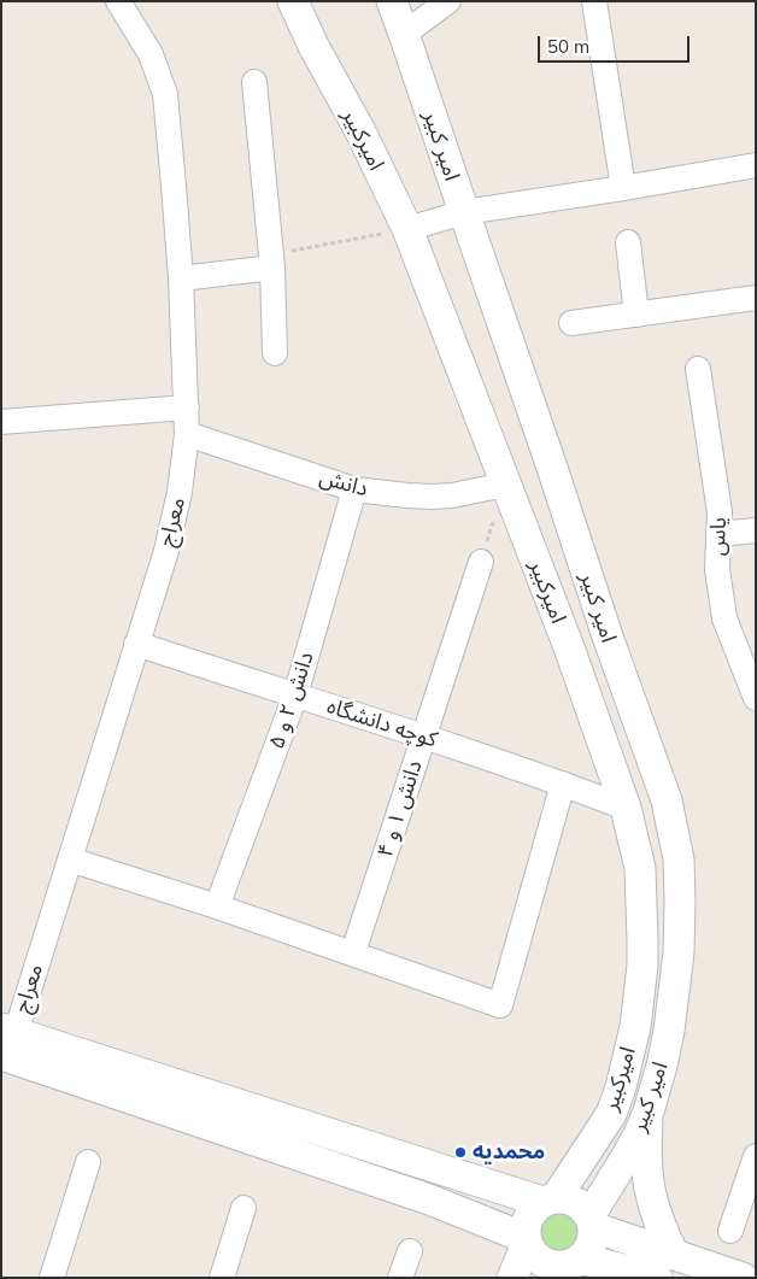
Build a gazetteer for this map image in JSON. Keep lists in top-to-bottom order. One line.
{"streets":{"street":["امیرکبیر","امیر کبیر","دانش","معراج","یاس","دانش ۲ و ۵","کوچه دانشگاه","دانش ۱ و ۴"]},"crossings":[["امیرکبیر","امیر کبیر"],["امیرکبیر","دانش"],["امیرکبیر","کوچه دانشگاه"],["دانش","معراج"],["دانش","دانش ۲ و ۵"],["معراج","کوچه دانشگاه"],["دانش ۲ و ۵","کوچه دانشگاه"],["کوچه دانشگاه","دانش ۱ و ۴"]],"places":["محمدیه"],"scale_bar":"50 m"}
